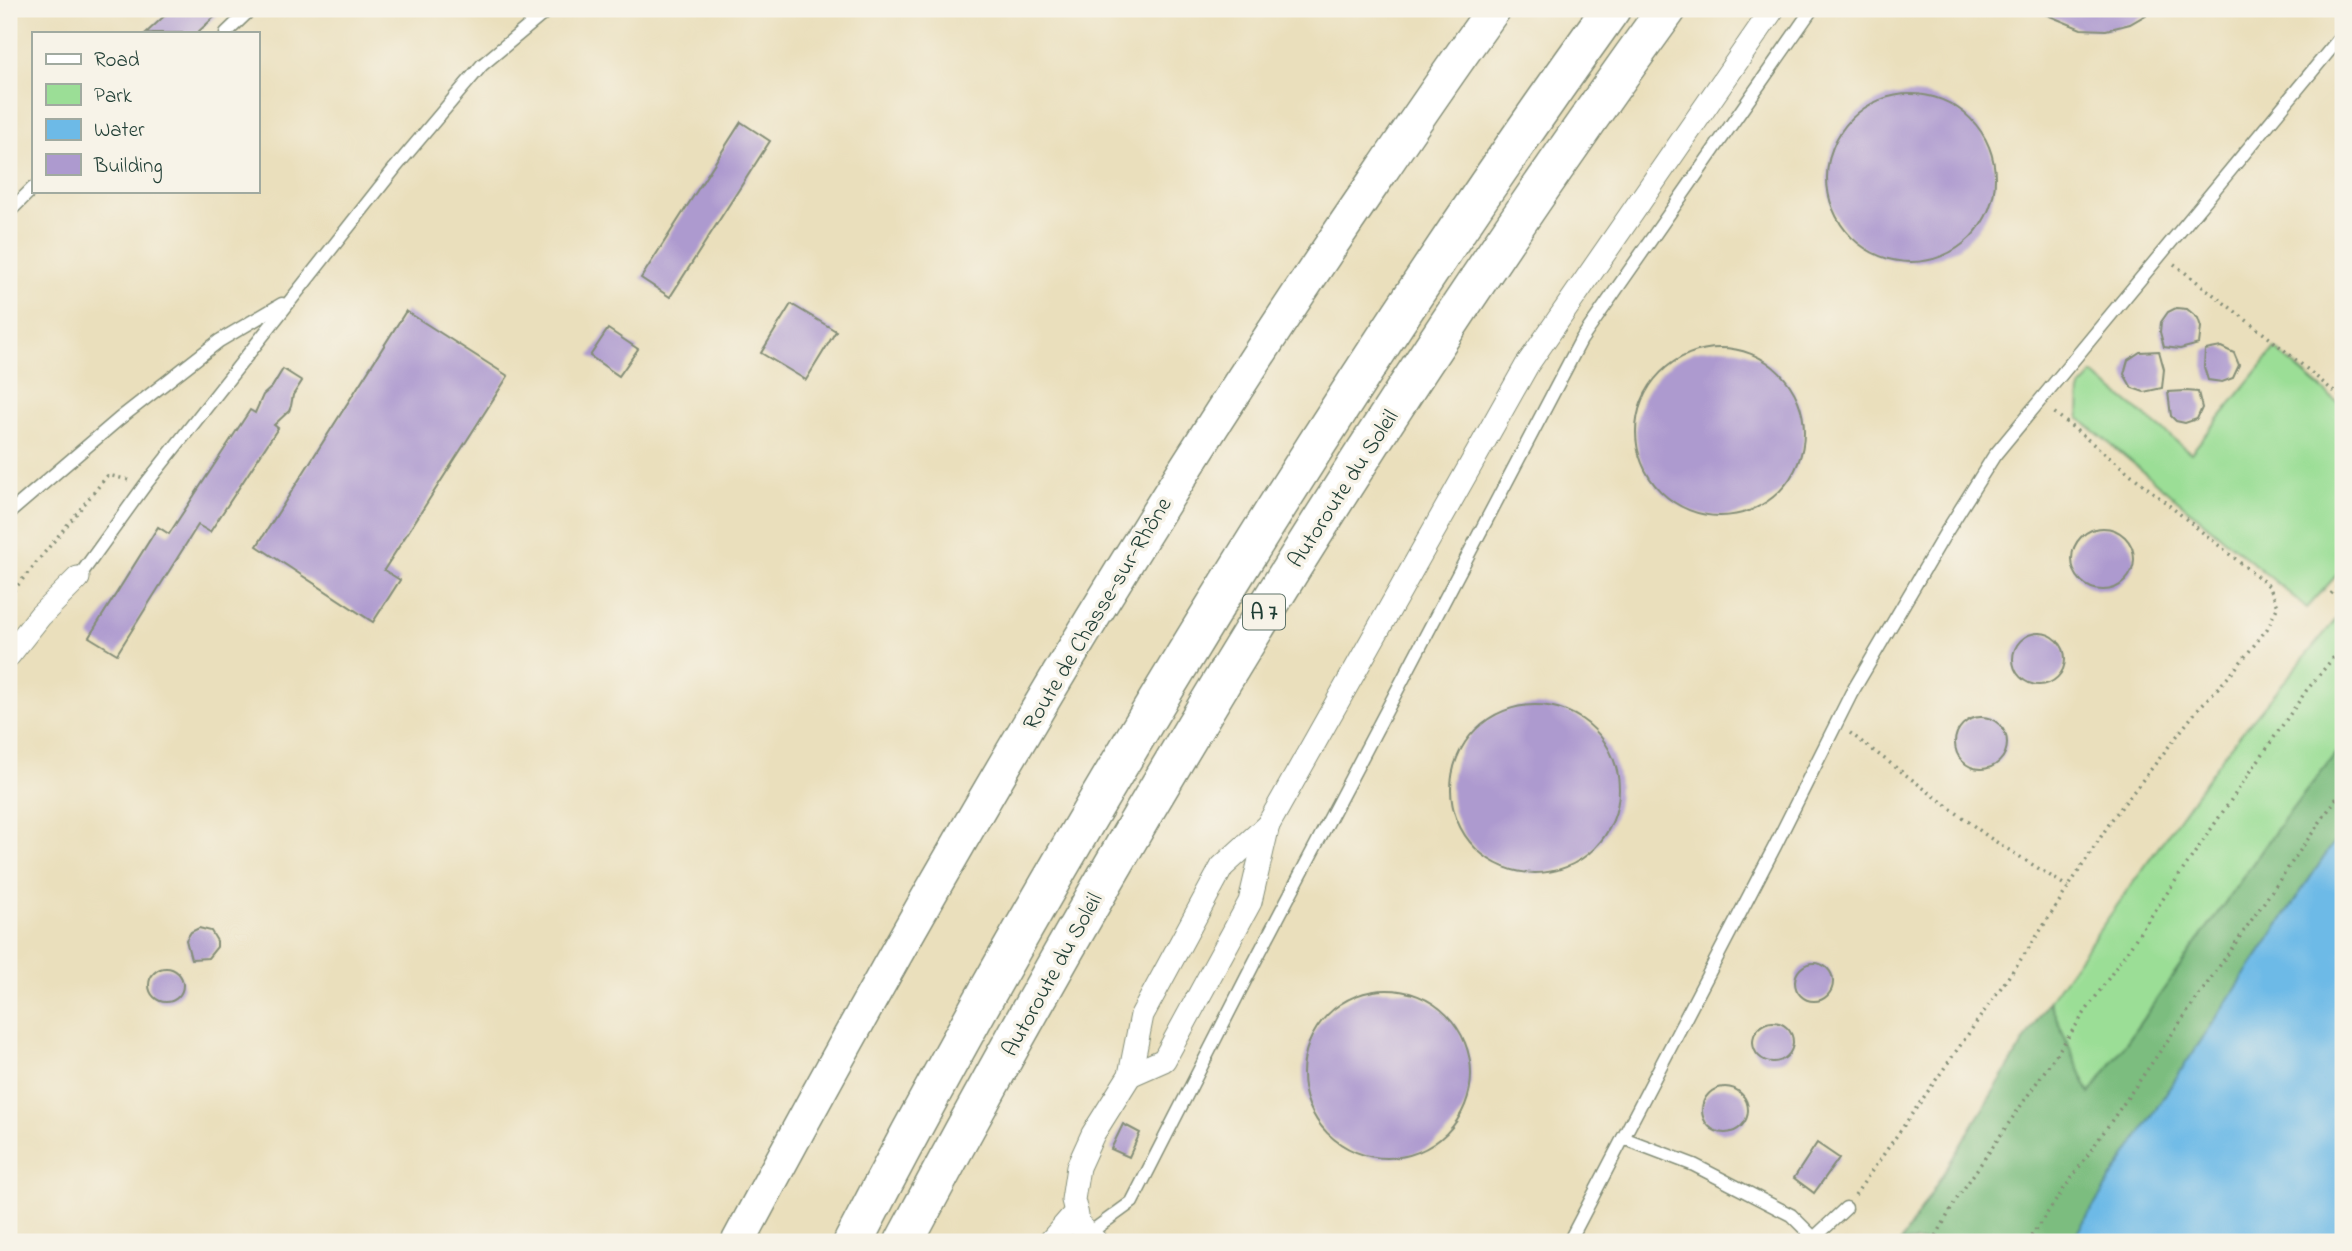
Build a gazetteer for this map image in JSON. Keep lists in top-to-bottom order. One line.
{"streets":{"highway":["Autoroute du Soleil","A 7"],"main road":["Route de Chasse-sur-Rhône"]},"legend":["Road","Park","Water","Building"]}
